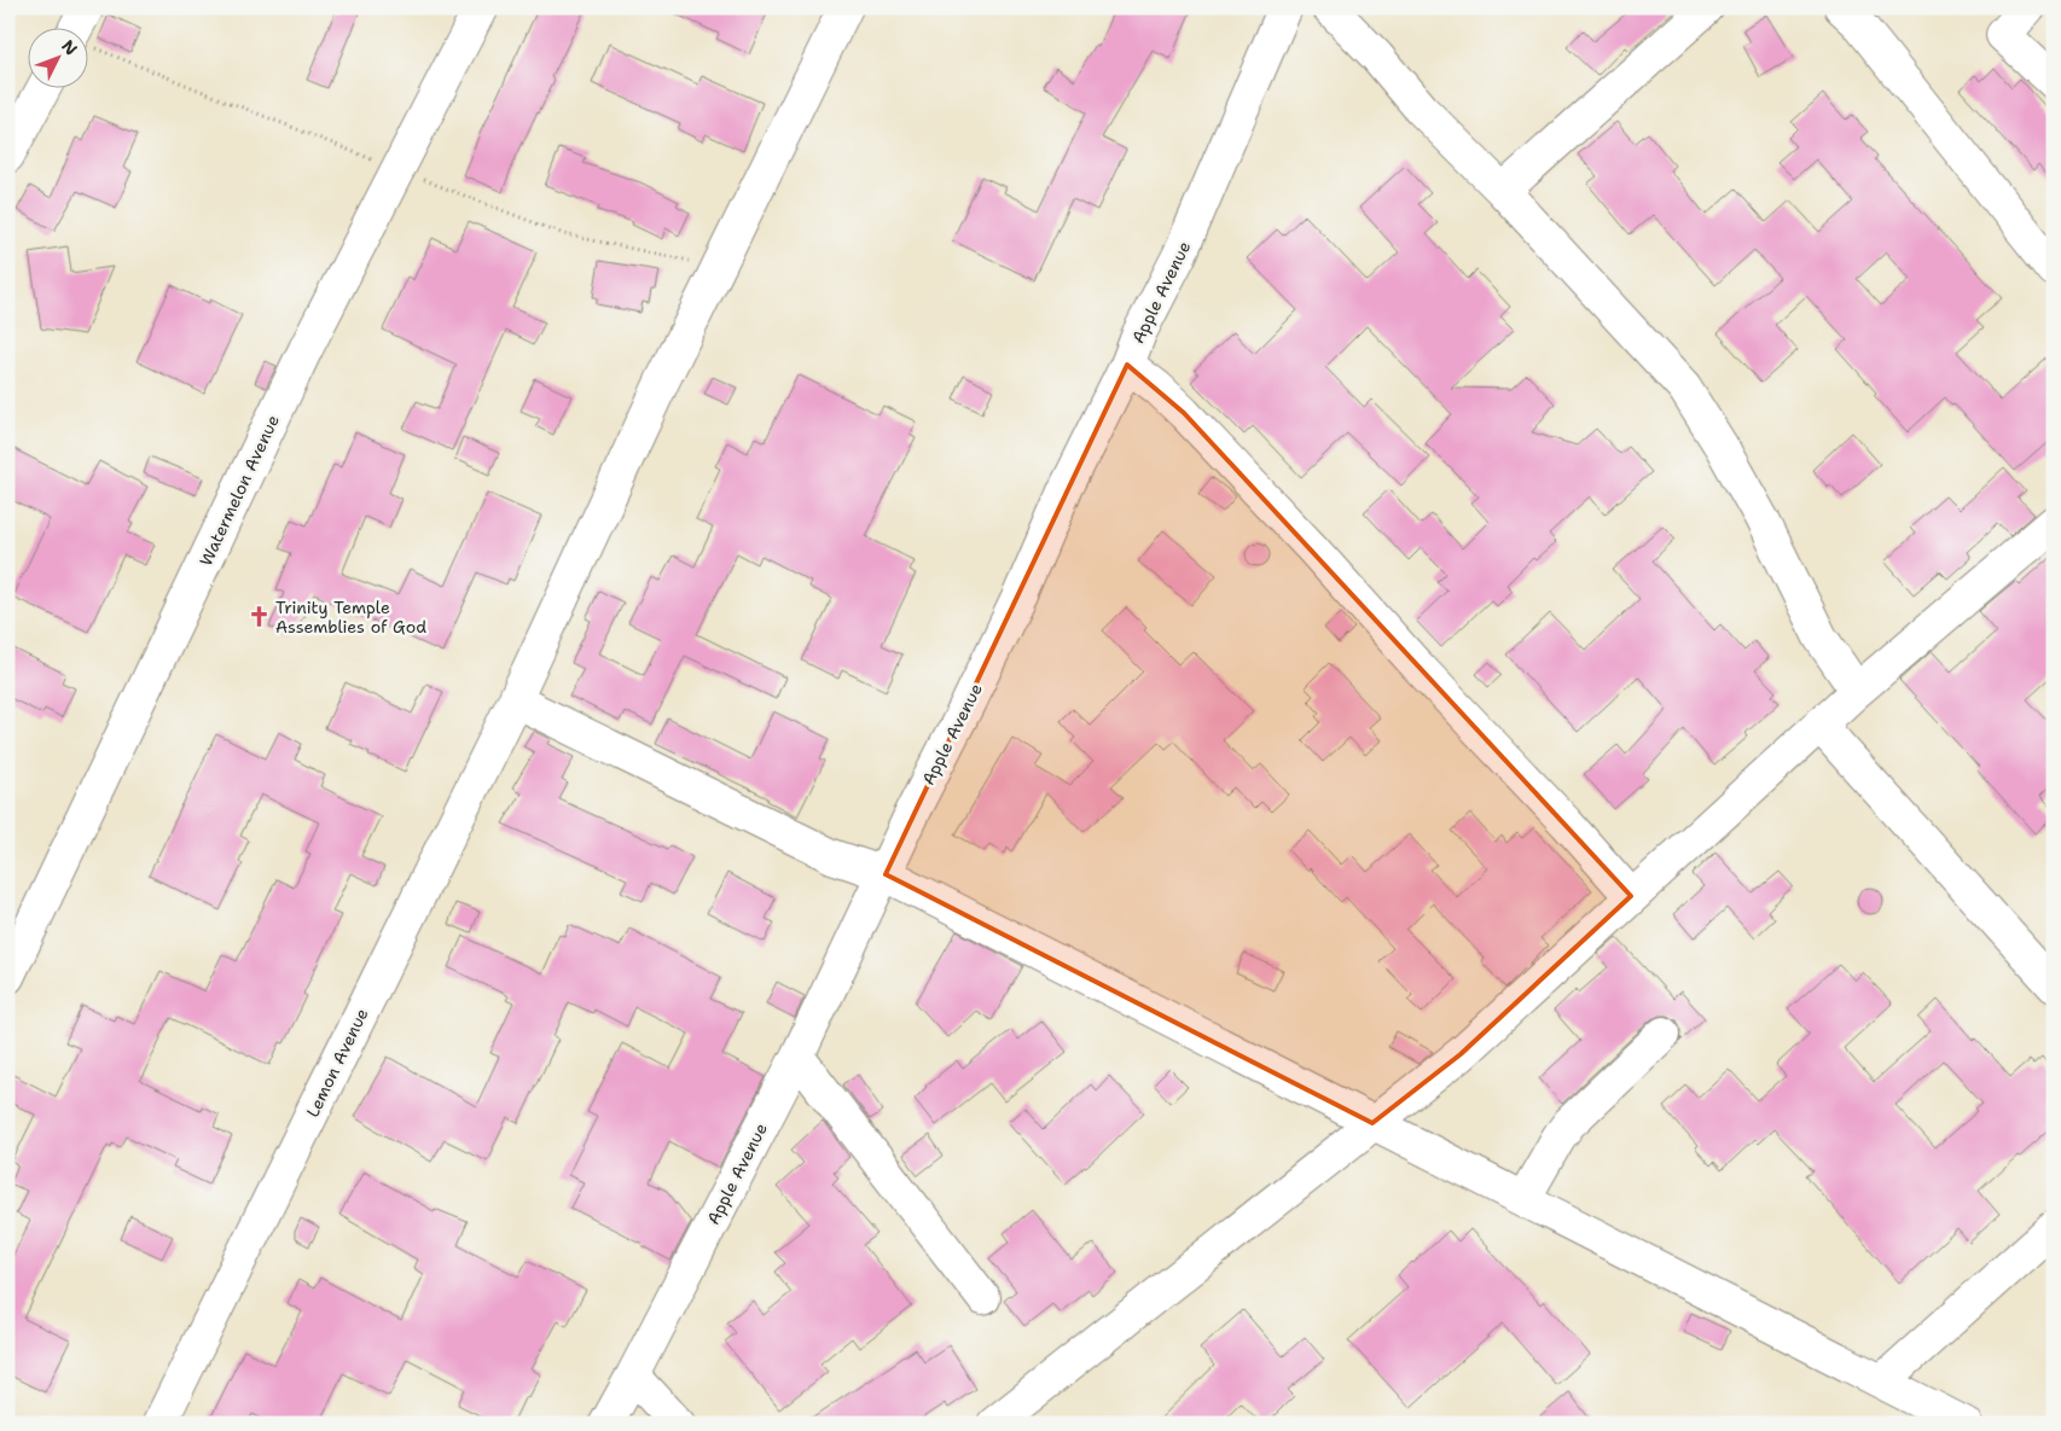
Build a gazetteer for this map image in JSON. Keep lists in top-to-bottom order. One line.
{"streets":{"street":["Apple Avenue","Watermelon Avenue","Lemon Avenue"]},"places":{"church":["Trinity Temple Assemblies of God"]},"north":"top right"}
